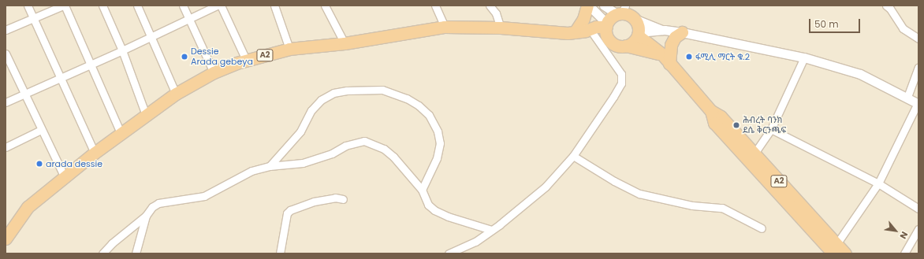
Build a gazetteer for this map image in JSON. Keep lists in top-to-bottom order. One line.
{"streets":{"highway":["A2"]},"places":["Dessie Arada gebeya","ፋሚሊ ማርት ቁ.2","ሕብረት ባንክ ደሴ ቅርንጫፍ","arada dessie"],"scale_bar":"50 m","north":"bottom right"}
